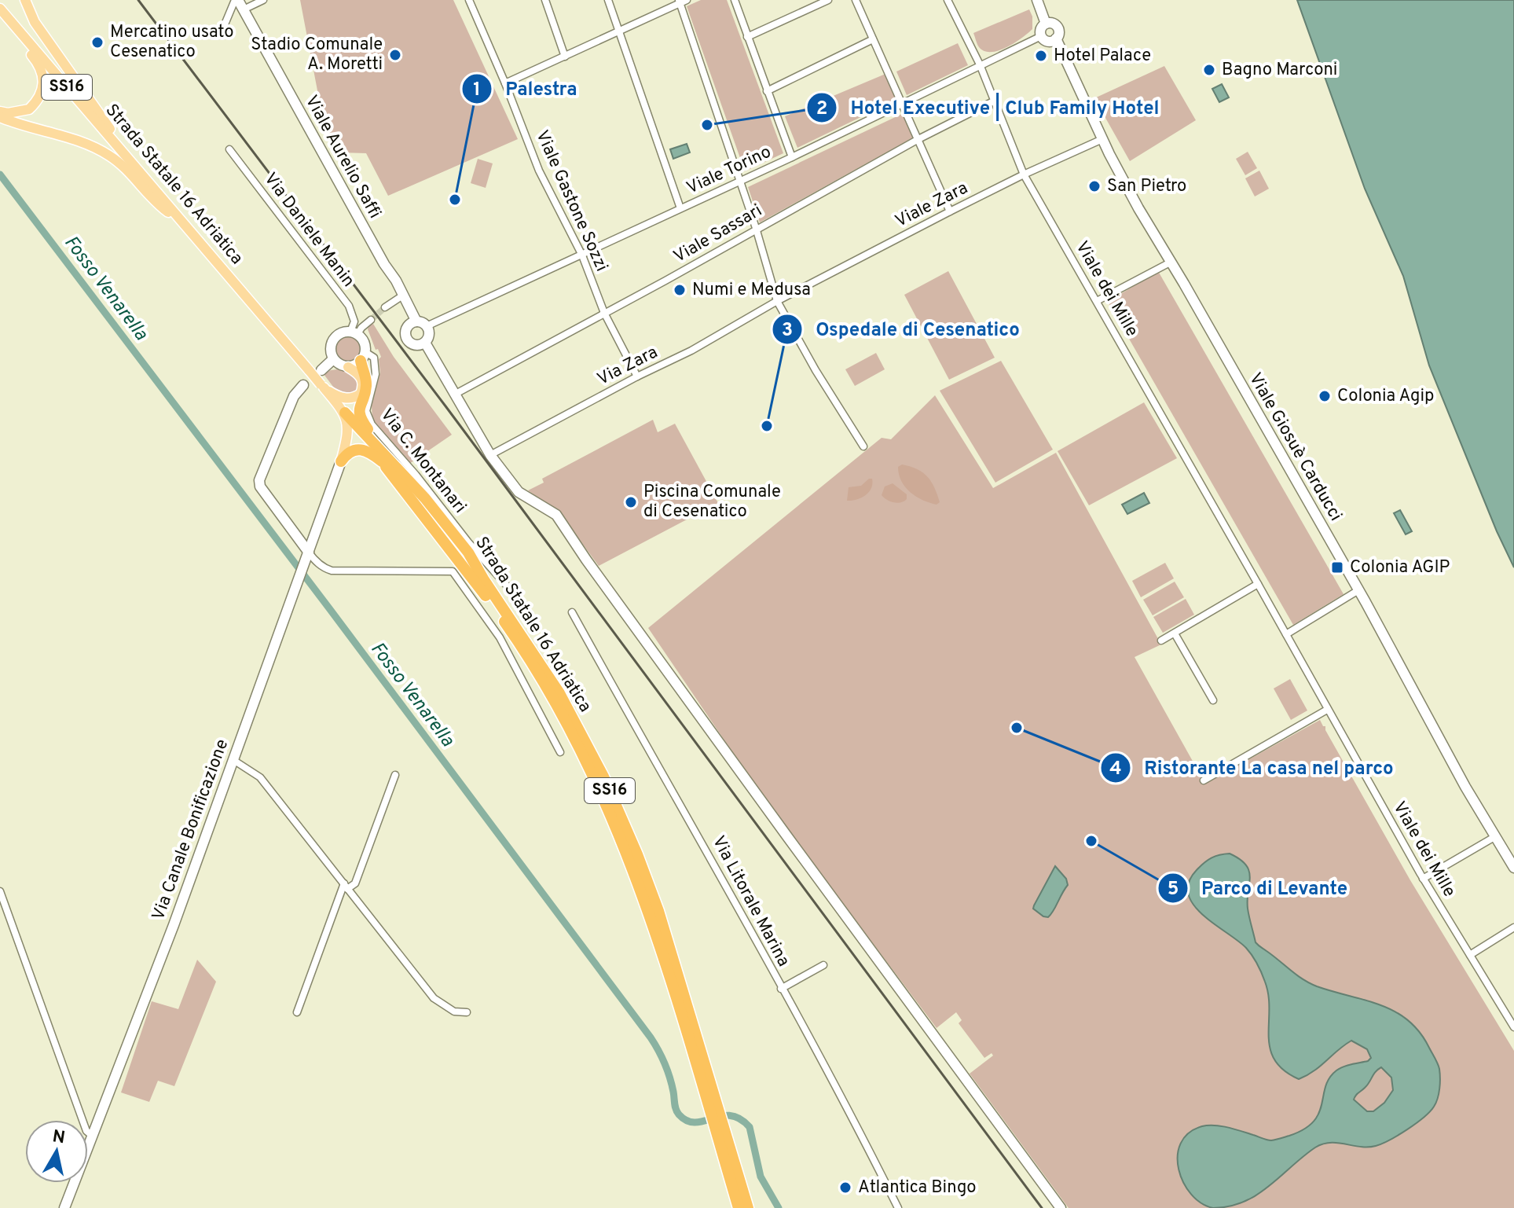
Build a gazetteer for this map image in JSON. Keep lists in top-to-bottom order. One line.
{"streets":{"highway":["SS16","Strada Statale 16 Adriatica"],"street":["Viale Aurelio Saffi","Viale Torino","Viale Gastone Sozzi","Viale Zara","Via Daniele Manin","Viale Sassari","Viale dei Mille","Via Zara","Viale Giosuè Carducci","Via C. Montanari","Via Canale Bonificazione","Via Litorale Marina"]},"crossings":[["Viale Aurelio Saffi","Viale Torino"],["Viale Torino","Viale Gastone Sozzi"],["Viale Torino","Viale dei Mille"],["Viale Torino","Viale Giosuè Carducci"],["Viale Gastone Sozzi","Viale Sassari"],["Viale Gastone Sozzi","Via Zara"],["Viale Zara","Viale dei Mille"],["Viale Zara","Via Zara"],["Viale Zara","Viale Giosuè Carducci"],["Via Daniele Manin","Via C. Montanari"],["Viale Sassari","Viale dei Mille"]],"water":["Fosso Venarella"],"places":{"other":["Mercatino usato Cesenatico","Stadio Comunale A. Moretti","Hotel Palace","Bagno Marconi","Hotel Executive | Club Family Hotel","San Pietro","Palestra","Numi e Medusa","Colonia Agip","Ospedale di Cesenatico","Piscina Comunale di Cesenatico","Ristorante La casa nel parco","Parco di Levante","Atlantica Bingo"],"transit":["Colonia AGIP"]},"north":"top"}
